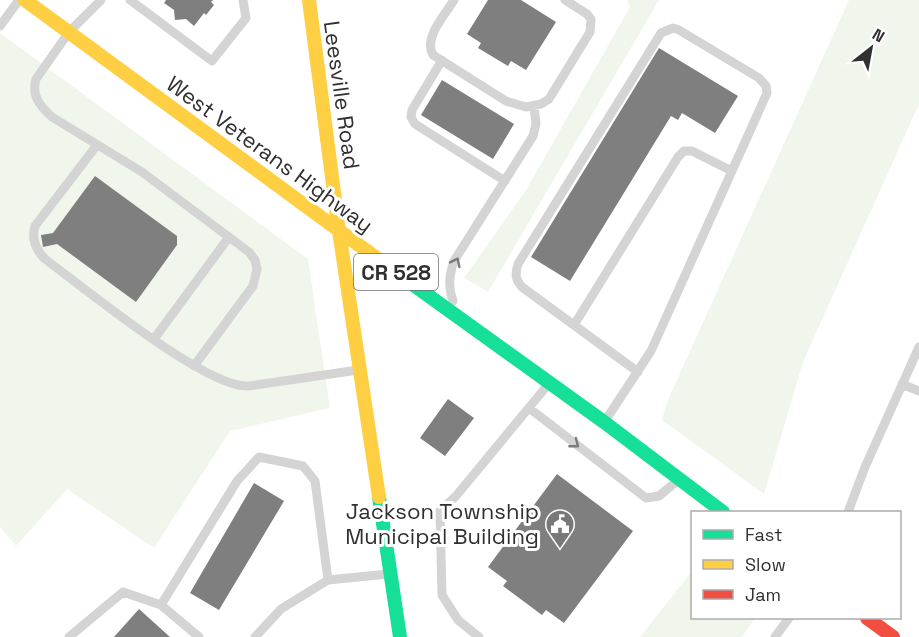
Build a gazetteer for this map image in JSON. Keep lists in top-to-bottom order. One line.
{"streets":{"main road":["Leesville Road","West Veterans Highway","CR 528"]},"crossings":[["Leesville Road","West Veterans Highway"]],"places":{"public building":["Jackson Township Municipal Building"]},"legend":["Fast","Slow","Jam"],"north":"top right"}
